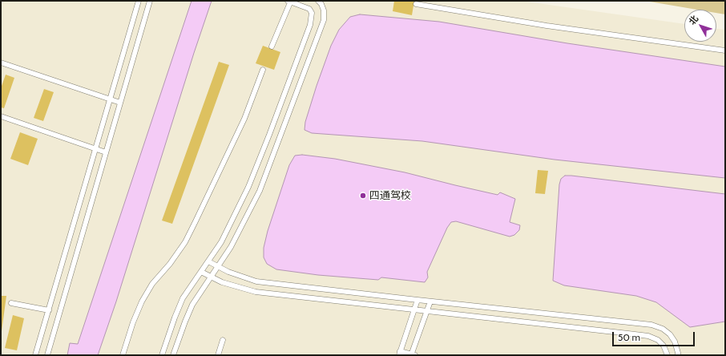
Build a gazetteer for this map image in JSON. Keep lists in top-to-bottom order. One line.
{"places":["四通驾校"],"scale_bar":"50 m","north":"top left"}
